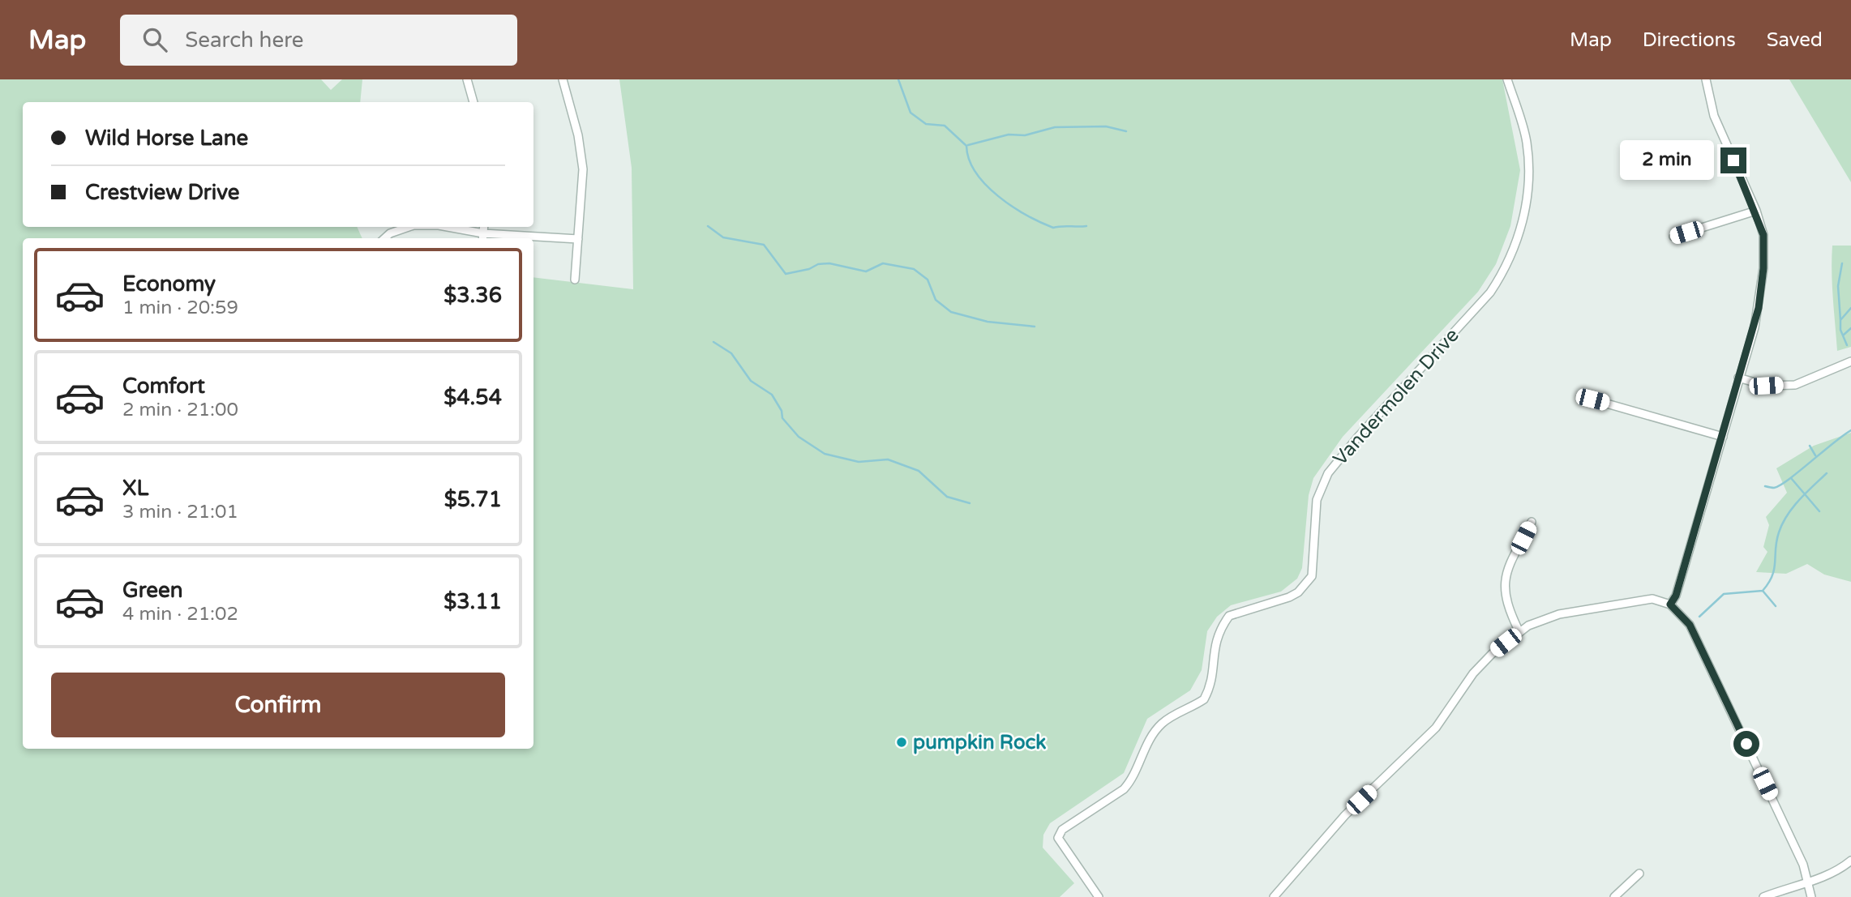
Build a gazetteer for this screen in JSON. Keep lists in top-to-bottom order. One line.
{"streets":{"street":["Vandermolen Drive"]},"places":["pumpkin Rock"],"page":{"header":"Map","search":"Search here","nav":["Map","Directions","Saved"],"banner":["Wild Horse Lane","Crestview Drive"],"bubble":"2 min","list":[{"name":"Economy","note":"1 min · 20:59","value":"$3.36"},{"name":"Comfort","note":"2 min · 21:00","value":"$4.54"},{"name":"XL","note":"3 min · 21:01","value":"$5.71"},{"name":"Green","note":"4 min · 21:02","value":"$3.11"}],"buttons":"Confirm"}}
